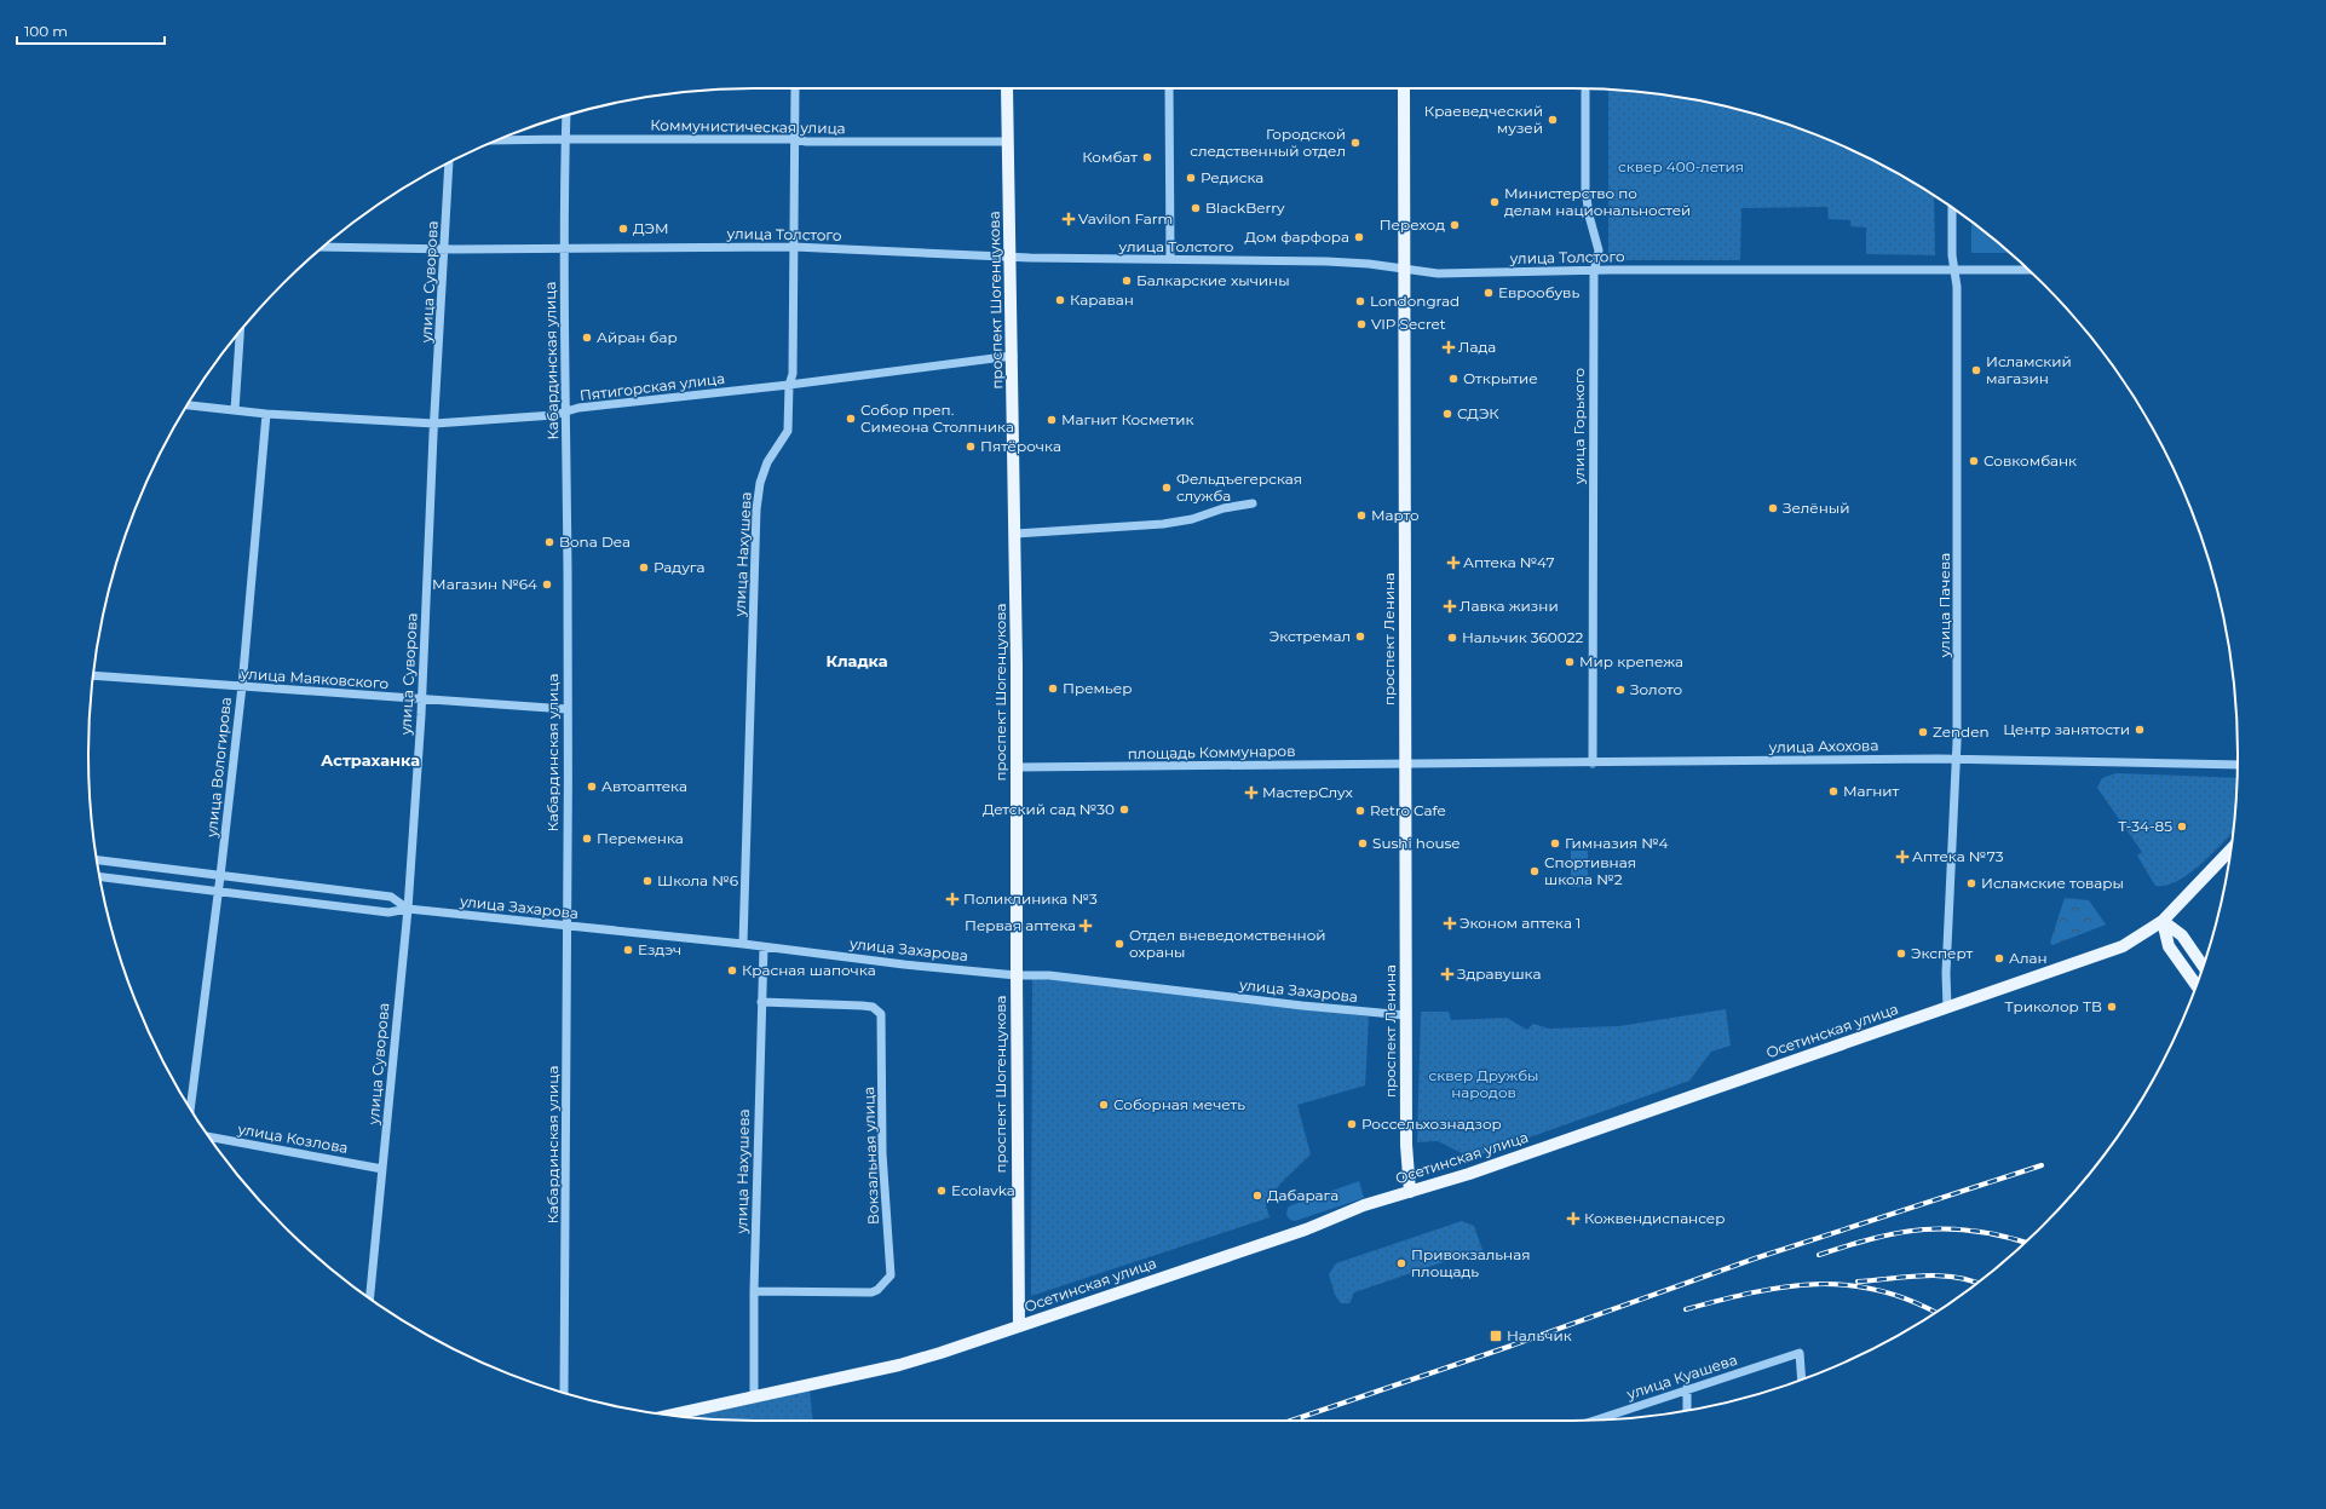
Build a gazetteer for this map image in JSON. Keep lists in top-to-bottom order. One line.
{"streets":{"main road":["проспект Шогенцукова","проспект Ленина","Осетинская улица"],"street":["Коммунистическая улица","улица Толстого","улица Суворова","Кабардинская улица","Пятигорская улица","улица Горького","улица Нахушева","улица Пачева","улица Маяковского","улица Ахохова","площадь Коммунаров","улица Вологирова","улица Захарова","улица Козлова","Вокзальная улица","улица Куашева"]},"crossings":[["Коммунистическая улица","проспект Шогенцукова"],["Коммунистическая улица","Кабардинская улица"],["Коммунистическая улица","улица Нахушева"],["улица Толстого","улица Суворова"],["улица Толстого","проспект Шогенцукова"],["улица Толстого","Кабардинская улица"],["улица Толстого","улица Горького"],["улица Толстого","улица Нахушева"],["улица Толстого","улица Пачева"],["улица Толстого","проспект Ленина"],["улица Суворова","Пятигорская улица"],["улица Суворова","улица Маяковского"],["улица Суворова","улица Захарова"],["улица Суворова","улица Козлова"],["проспект Шогенцукова","Пятигорская улица"],["проспект Шогенцукова","площадь Коммунаров"],["проспект Шогенцукова","улица Захарова"],["проспект Шогенцукова","Осетинская улица"],["Кабардинская улица","Пятигорская улица"],["Кабардинская улица","улица Маяковского"],["Кабардинская улица","улица Захарова"],["Пятигорская улица","улица Нахушева"],["Пятигорская улица","улица Вологирова"],["улица Горького","улица Ахохова"],["улица Нахушева","улица Захарова"],["улица Нахушева","Осетинская улица"],["улица Нахушева","Вокзальная улица"],["улица Пачева","улица Ахохова"],["улица Пачева","Осетинская улица"],["проспект Ленина","улица Ахохова"],["проспект Ленина","площадь Коммунаров"],["проспект Ленина","улица Захарова"],["проспект Ленина","Осетинская улица"],["улица Маяковского","улица Вологирова"],["улица Ахохова","площадь Коммунаров"],["улица Вологирова","улица Захарова"]],"districts":["Кладка","Астраханка"],"parks":["сквер 400-летия","сквер Дружбы народов"],"places":{"other":["Краеведческий музей","Городской следственный отдел","Комбат","Редиска","Министерство по делам национальностей","BlackBerry","Переход","ДЭМ","Дом фарфора","Балкарские хычины","Еврообувь","Караван","Londongrad","VIP Secret","Айран бар","Исламский магазин","Открытие","СДЭК","Собор преп. Симеона Столпника","Магнит Косметик","Пятёрочка","Совкомбанк","Фельдъегерская служба","Зелёный","Марто","Bona Dea","Радуга","Магазин №64","Экстремал","Нальчик 360022","Мир крепежа","Премьер","Золото","Центр занятости","Zenden","Автоаптека","Магнит","Детский сад №30","Retro Cafe","Т-34-85","Переменка","Sushi house","Гимназия №4","Спортивная школа №2","Школа №6","Исламские товары","Отдел вневедомственной охраны","Ездэч","Эксперт","Алан","Красная шапочка","Триколор ТВ","Соборная мечеть","Россельхознадзор","Ecolavka","Дабарага","Привокзальная площадь"],"health":["Vavilon Farm","Лада","Аптека №47","Лавка жизни","МастерСлух","Аптека №73","Поликлиника №3","Эконом аптека 1","Первая аптека","Здравушка","Кожвендиспансер"],"transit":["Нальчик"]},"scale_bar":"100 m"}
